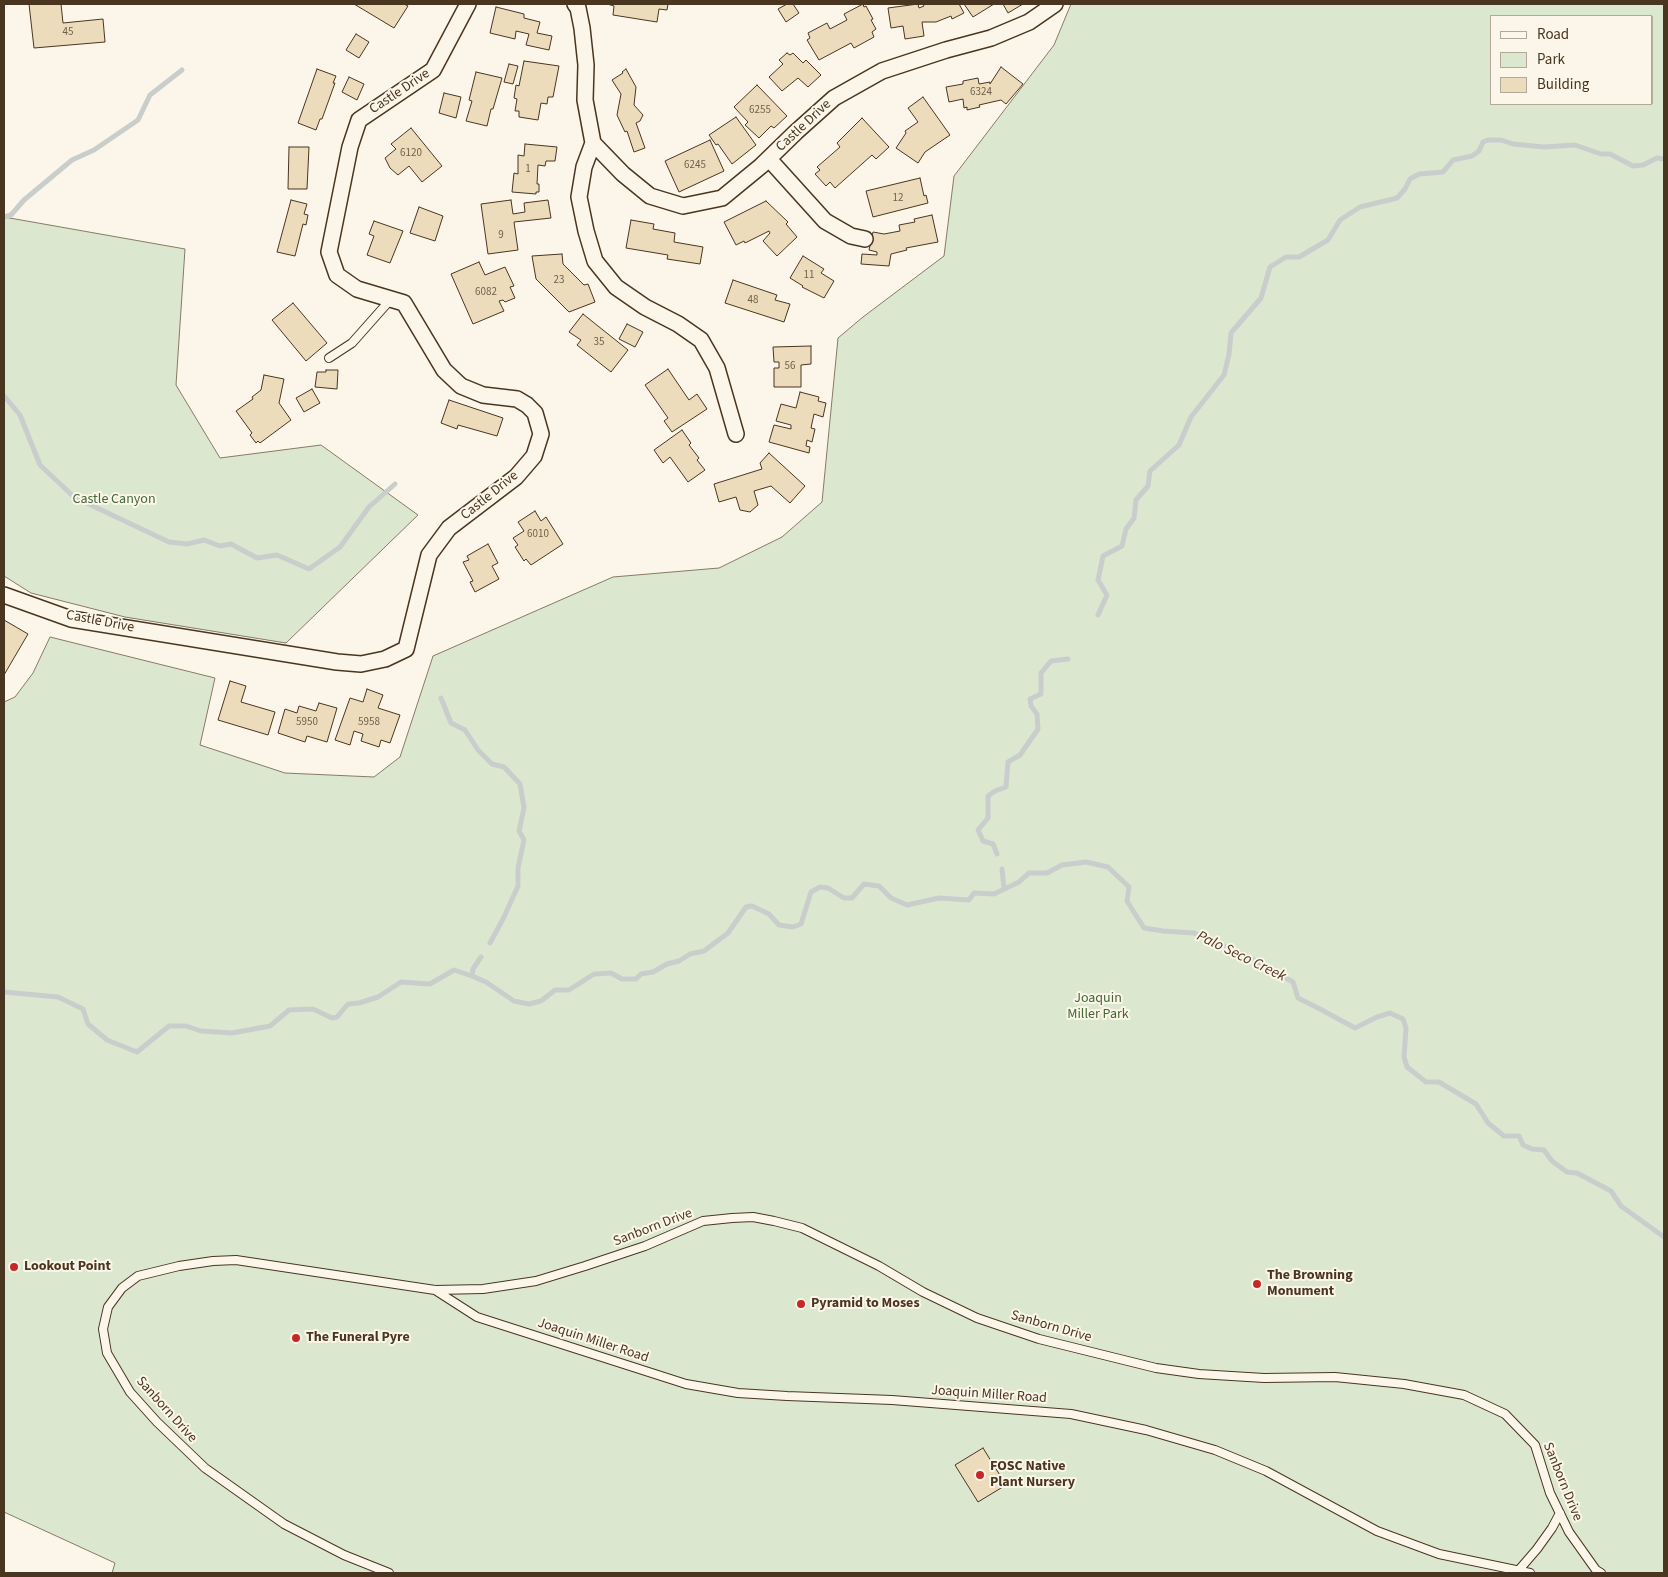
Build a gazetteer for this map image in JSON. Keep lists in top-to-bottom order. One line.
{"streets":{"street":["Castle Drive"],"lane":["Sanborn Drive","Joaquin Miller Road"]},"crossings":[["Sanborn Drive","Joaquin Miller Road"]],"water":["Palo Seco Creek"],"parks":["Castle Canyon","Joaquin Miller Park"],"places":["Lookout Point","The Browning Monument","Pyramid to Moses","The Funeral Pyre","FOSC Native Plant Nursery"],"house_numbers":["45","6324","6255","6120","6245","1","12","9","11","23","6082","48","35","56","6010","5950","5958"],"legend":["Road","Park","Building"]}
